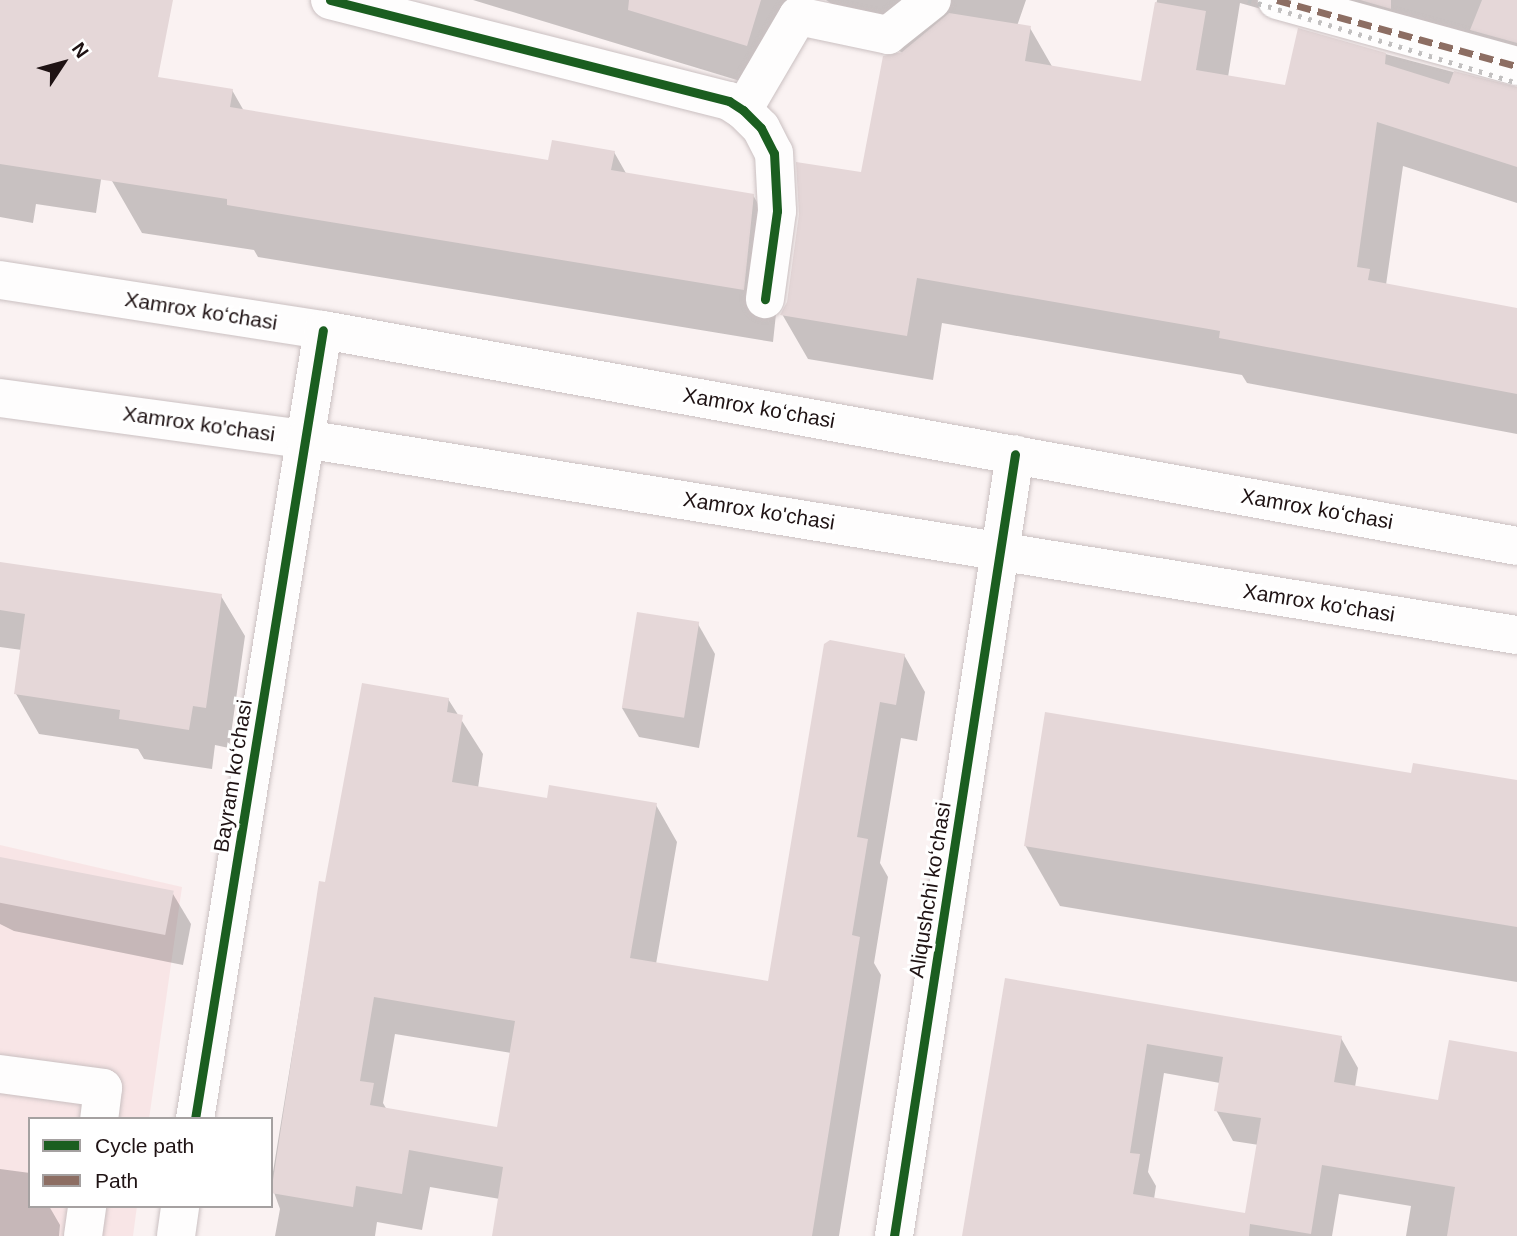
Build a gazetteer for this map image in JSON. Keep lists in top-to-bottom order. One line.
{"streets":{"main road":["Xamrox koʻchasi","Xamrox ko'chasi","Bayram ko‘chasi","Aliqushchi ko‘chasi"]},"crossings":[["Xamrox koʻchasi","Bayram ko‘chasi"],["Xamrox koʻchasi","Aliqushchi ko‘chasi"],["Xamrox ko'chasi","Bayram ko‘chasi"],["Xamrox ko'chasi","Aliqushchi ko‘chasi"]],"legend":["Cycle path","Path"],"north":"top right"}
